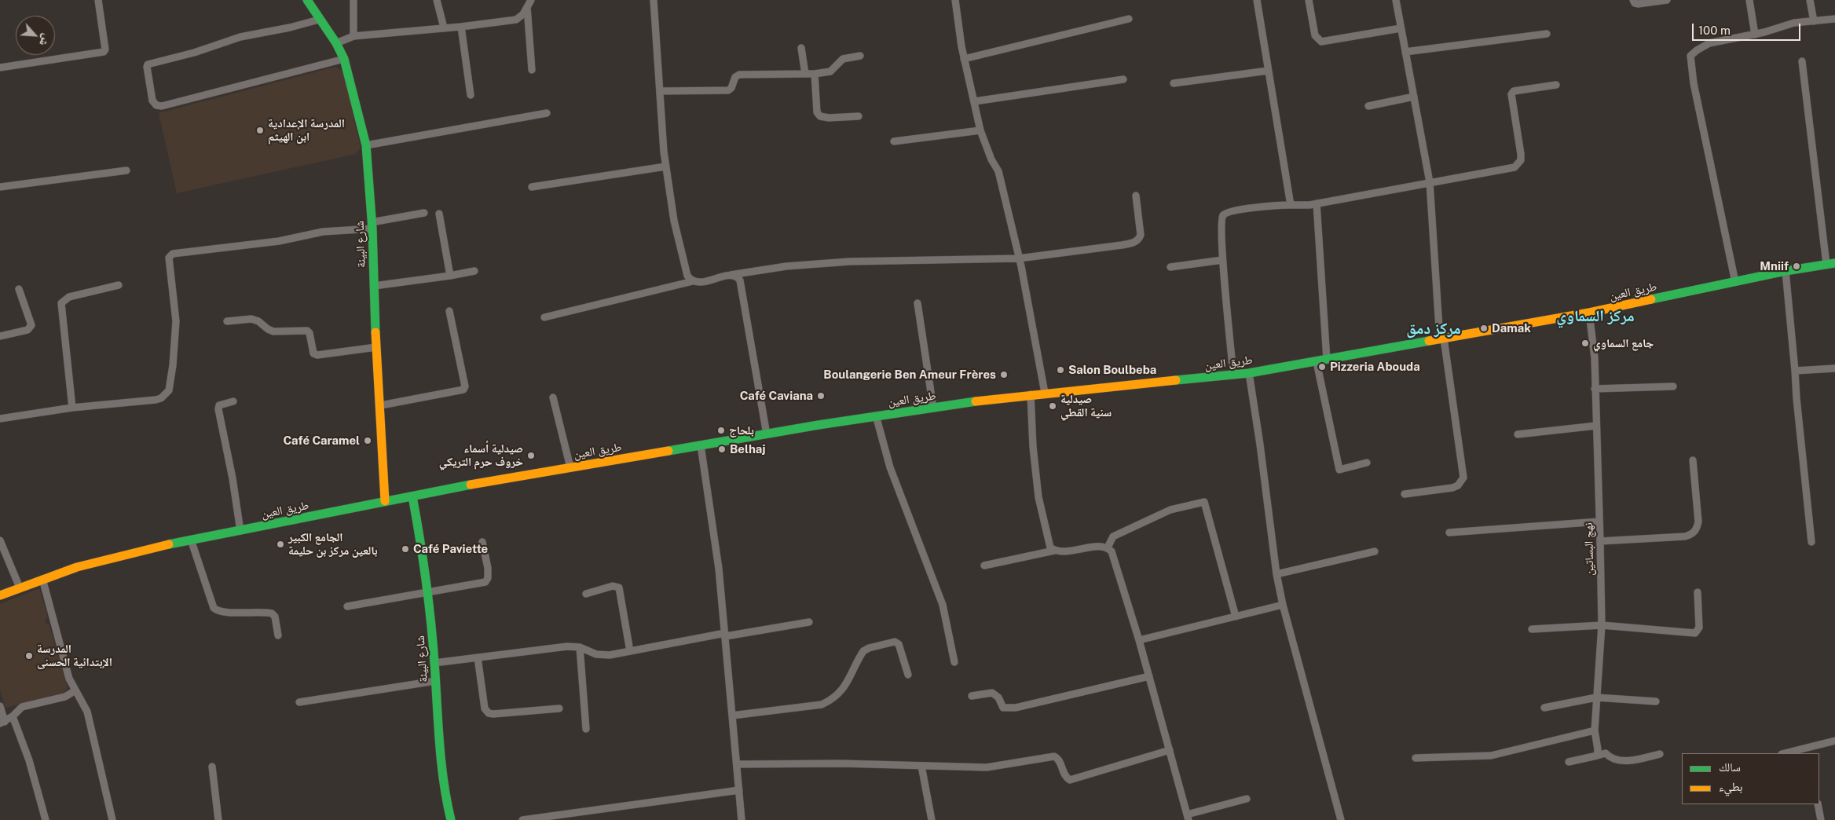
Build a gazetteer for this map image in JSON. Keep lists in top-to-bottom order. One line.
{"streets":{"main road":["شارع البيئة","طريق العين"],"street":["نهج البساتين"]},"crossings":[["شارع البيئة","طريق العين"],["طريق العين","نهج البساتين"]],"districts":["مركز السماوي","مركز دمق"],"places":["المدرسة الإعدادية ابن الهيثم","Mniif","Damak","جامع السماوي","Pizzeria Abouda","Salon Boulbeba","Boulangerie Ben Ameur Frères","Café Caviana","صيدلية سنية القطي","بلحاج","Café Caramel","Belhaj","صيدلية أسماء خروف حرم التريكي","الجامع الكبير بالعين مركز بن حليمة","Café Paviette","المدرسة الإبتدائية الحسنى"],"legend":["سالك","بطيء"],"scale_bar":"100 m","north":"bottom right"}
